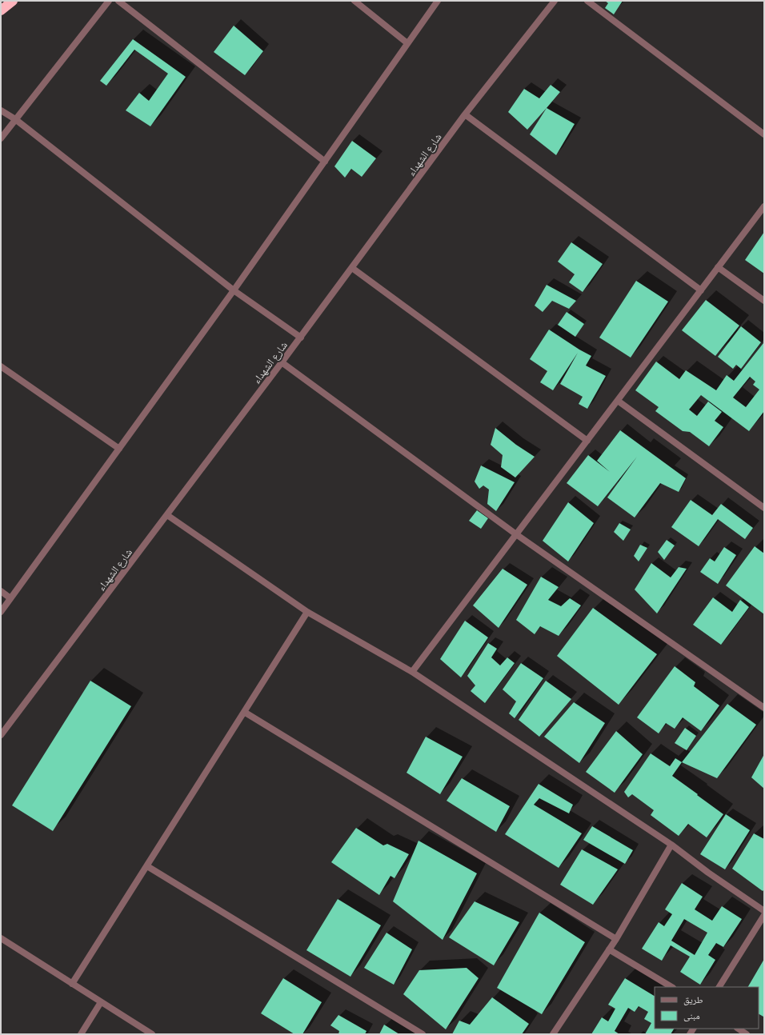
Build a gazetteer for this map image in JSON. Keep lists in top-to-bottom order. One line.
{"streets":{"street":["شارع الشهداء"]},"legend":["طريق","مبنى"]}
